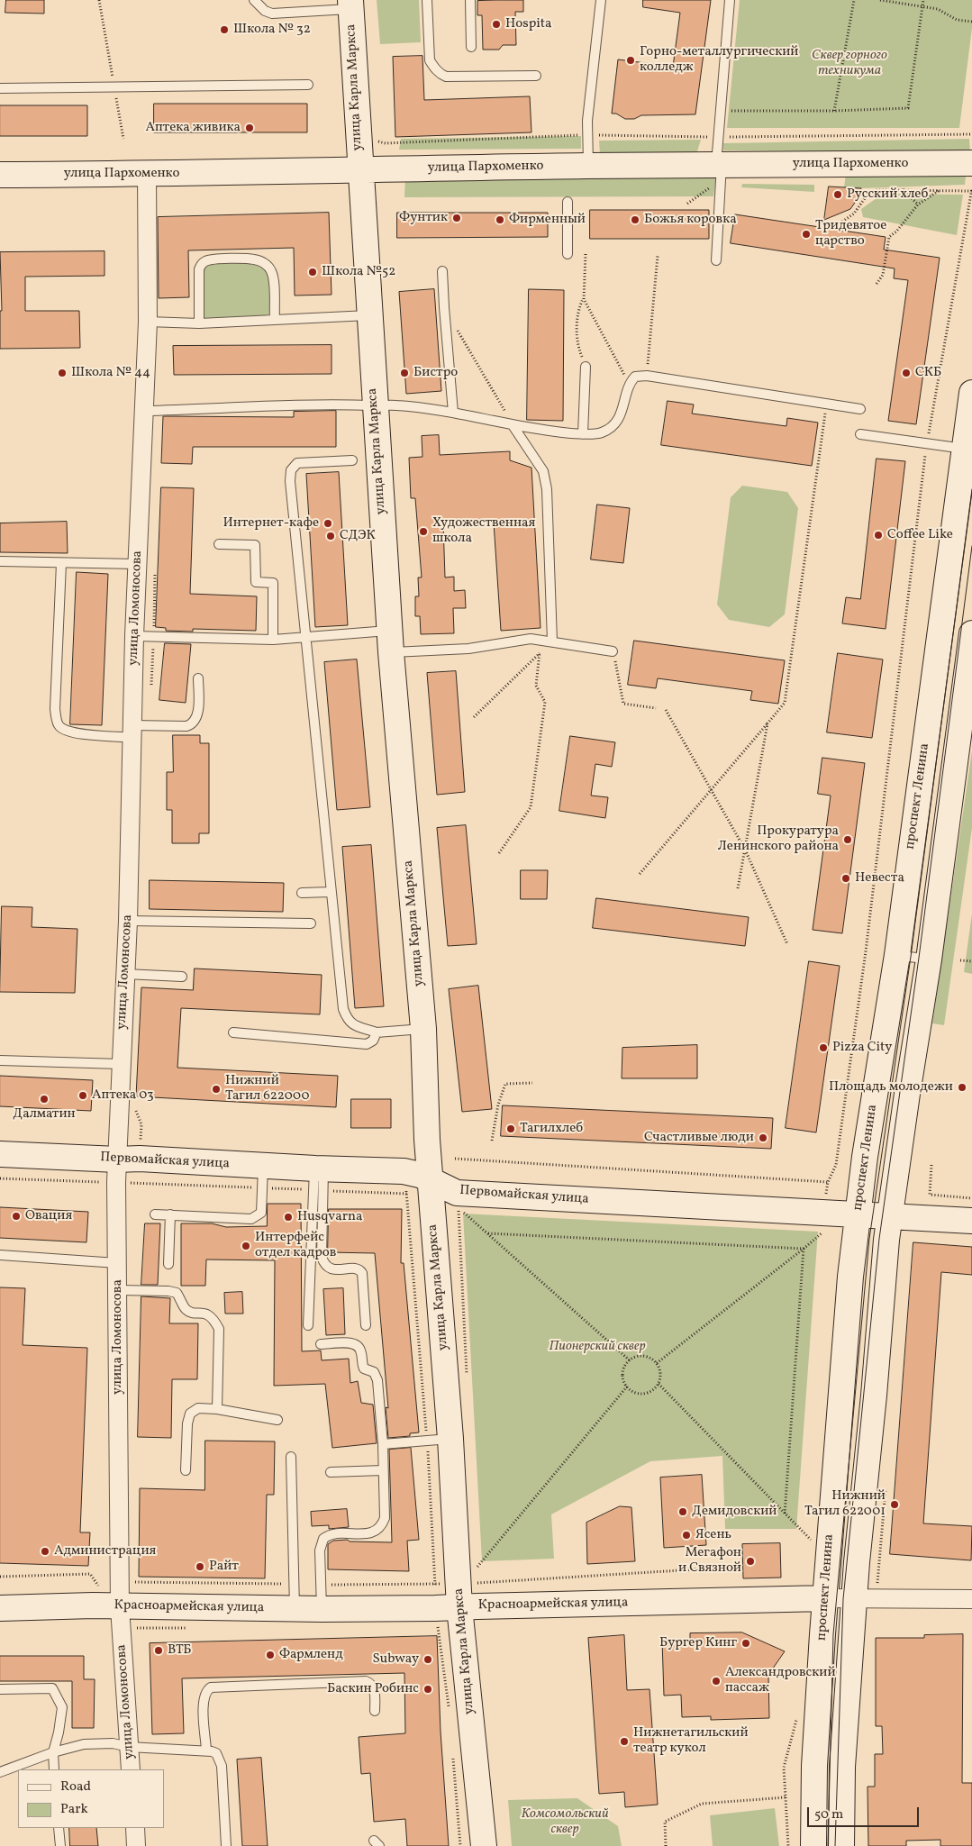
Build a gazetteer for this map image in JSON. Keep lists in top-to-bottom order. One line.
{"streets":{"main road":["улица Карла Маркса","улица Пархоменко","проспект Ленина","Первомайская улица","Красноармейская улица"],"street":["улица Ломоносова"]},"crossings":[["улица Карла Маркса","улица Пархоменко"],["улица Карла Маркса","Первомайская улица"],["улица Карла Маркса","Красноармейская улица"],["улица Пархоменко","улица Ломоносова"],["улица Ломоносова","Первомайская улица"],["улица Ломоносова","Красноармейская улица"],["проспект Ленина","Первомайская улица"],["проспект Ленина","Красноармейская улица"]],"parks":["Сквер горного техникума","Пионерский сквер","Комсомольский сквер"],"places":["Hospita","Школа № 32","Горно-металлургический колледж","Аптека живика","Русский хлеб","Фунтик","Фирменный","Божья коровка","Тридевятое царство","Школа №52","Школа № 44","Бистро","СКБ","Интернет-кафе","Художественная школа","Coffee Like","СДЭК","Прокуратура Ленинского района","Невеста","Pizza City","Площадь молодежи","Нижний Тагил 622000","Аптека 03","Далматин","Тагилхлеб","Счастливые люди","Овация","Husqvarna","Интерфейс отдел кадров","Нижний Тагил 622001","Демидовский","Ясень","Администрация","Мегафон и Связной","Райт","Бургер Кинг","ВТБ","Фармленд","Subway","Александровский пассаж","Баскин Робинс","Нижнетагильский театр кукол"],"legend":["Road","Park"],"scale_bar":"50 m"}
